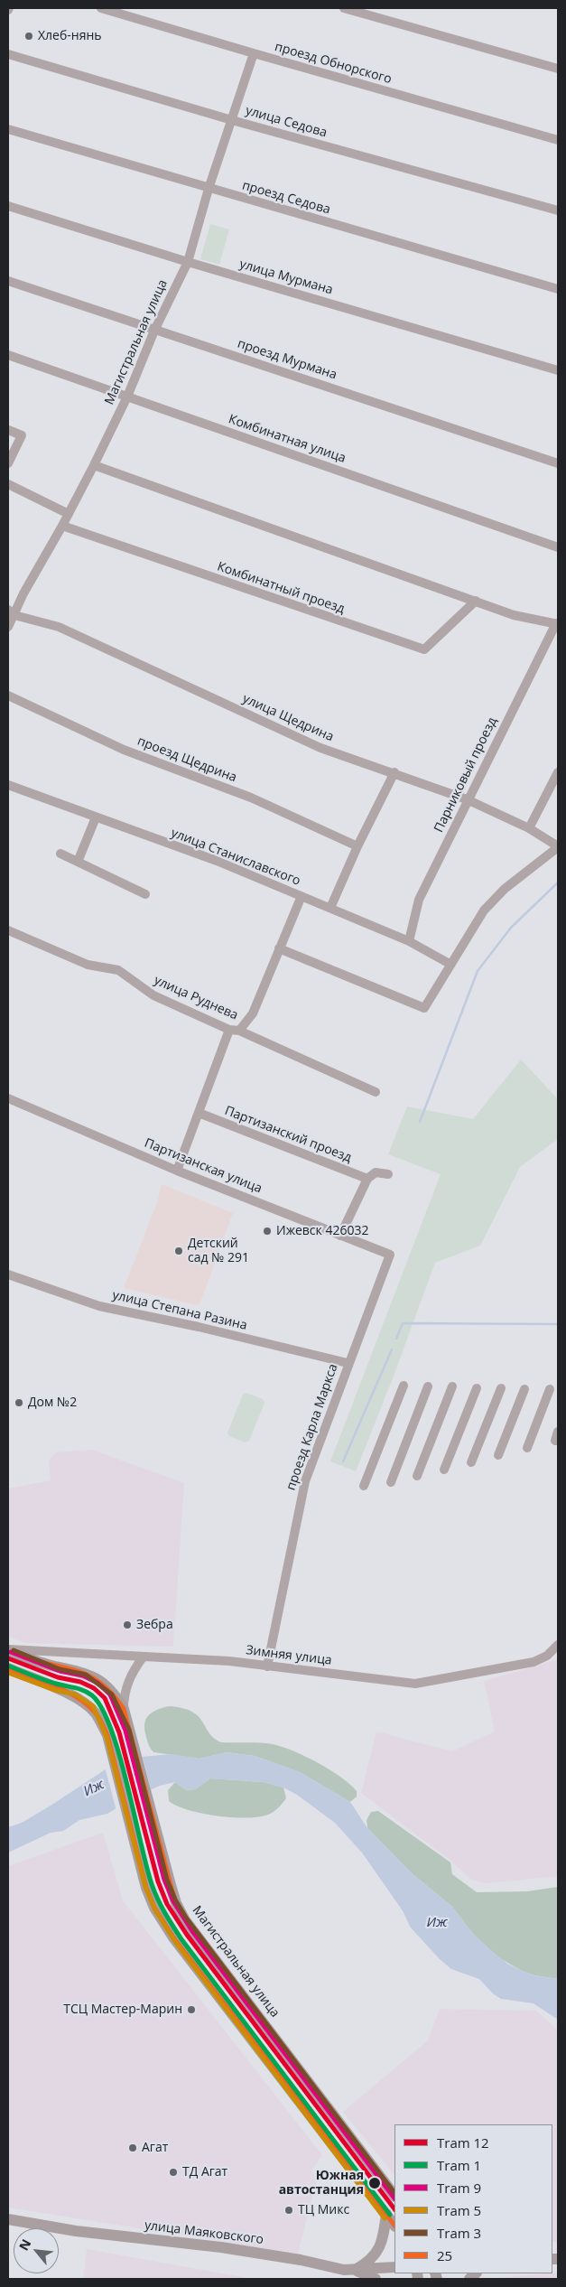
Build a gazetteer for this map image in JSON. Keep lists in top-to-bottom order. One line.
{"streets":{"main road":["Магистральная улица","улица Маяковского"],"street":["проезд Обнорского","улица Седова","проезд Седова","улица Мурмана","проезд Мурмана","Комбинатная улица","Комбинатный проезд","улица Щедрина","проезд Щедрина","Парниковый проезд","улица Станиславского","улица Руднева","Партизанский проезд","Партизанская улица","улица Степана Разина","проезд Карла Маркса","Зимняя улица"]},"crossings":[["проезд Обнорского","Магистральная улица"],["улица Седова","Магистральная улица"],["проезд Седова","Магистральная улица"],["улица Мурмана","Магистральная улица"],["Магистральная улица","проезд Мурмана"],["Магистральная улица","Комбинатная улица"],["Магистральная улица","Комбинатный проезд"],["Магистральная улица","улица Щедрина"],["Магистральная улица","Зимняя улица"],["улица Щедрина","Парниковый проезд"],["Парниковый проезд","улица Станиславского"],["Партизанская улица","проезд Карла Маркса"],["улица Степана Разина","проезд Карла Маркса"],["проезд Карла Маркса","Зимняя улица"]],"water":["Иж"],"places":["Хлеб-нянь","Ижевск 426032","Детский сад № 291","Дом №2","Зебра","ТСЦ Мастер-Марин","Агат","ТД Агат","Южная автостанция","ТЦ Микс"],"lines":["tram line 3","tram line 9","transit line 25","tram line 12","tram line 1","tram line 5"],"legend":["Tram 12","Tram 1","Tram 9","Tram 5","Tram 3","25"],"north":"top left"}
